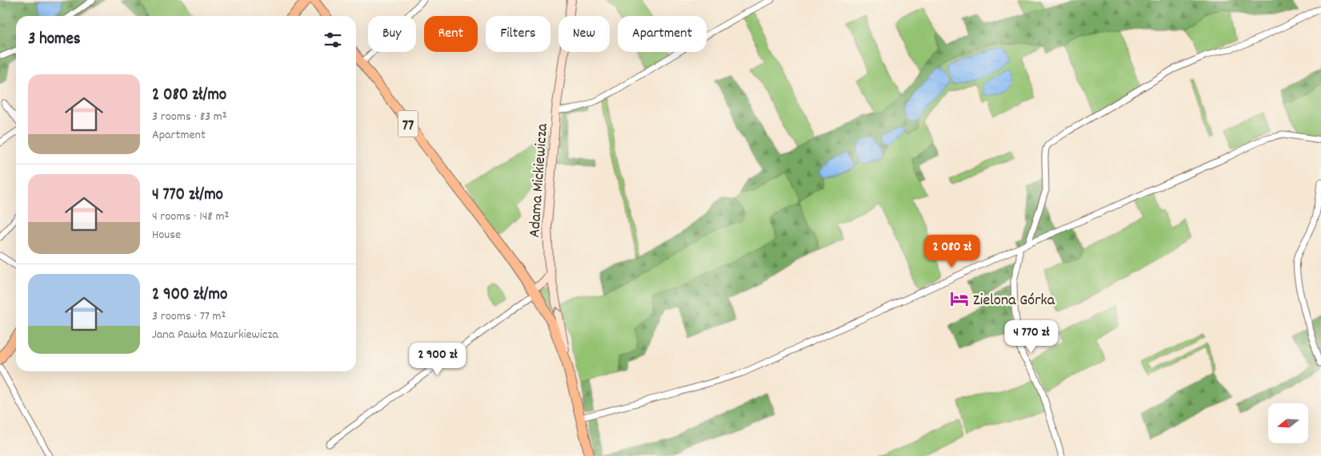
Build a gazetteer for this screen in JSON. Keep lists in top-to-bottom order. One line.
{"streets":{"main road":["77","Adama Mickiewicza"]},"crossings":[["77","Adama Mickiewicza"]],"places":{"hotel":["Zielona Górka"]},"north":"left","page":{"chip":["Buy","Rent","Filters","New","Apartment"],"heading":"3 homes","list":[{"name":"2 080 zł/mo","note":"3 rooms · 83 m² · Apartment"},{"name":"4 770 zł/mo","note":"4 rooms · 148 m² · House"},{"name":"2 900 zł/mo","note":"3 rooms · 77 m² · Jana Pawła Mazurkiewicza"}],"price":["2 080 zł","4 770 zł","2 900 zł"]}}
